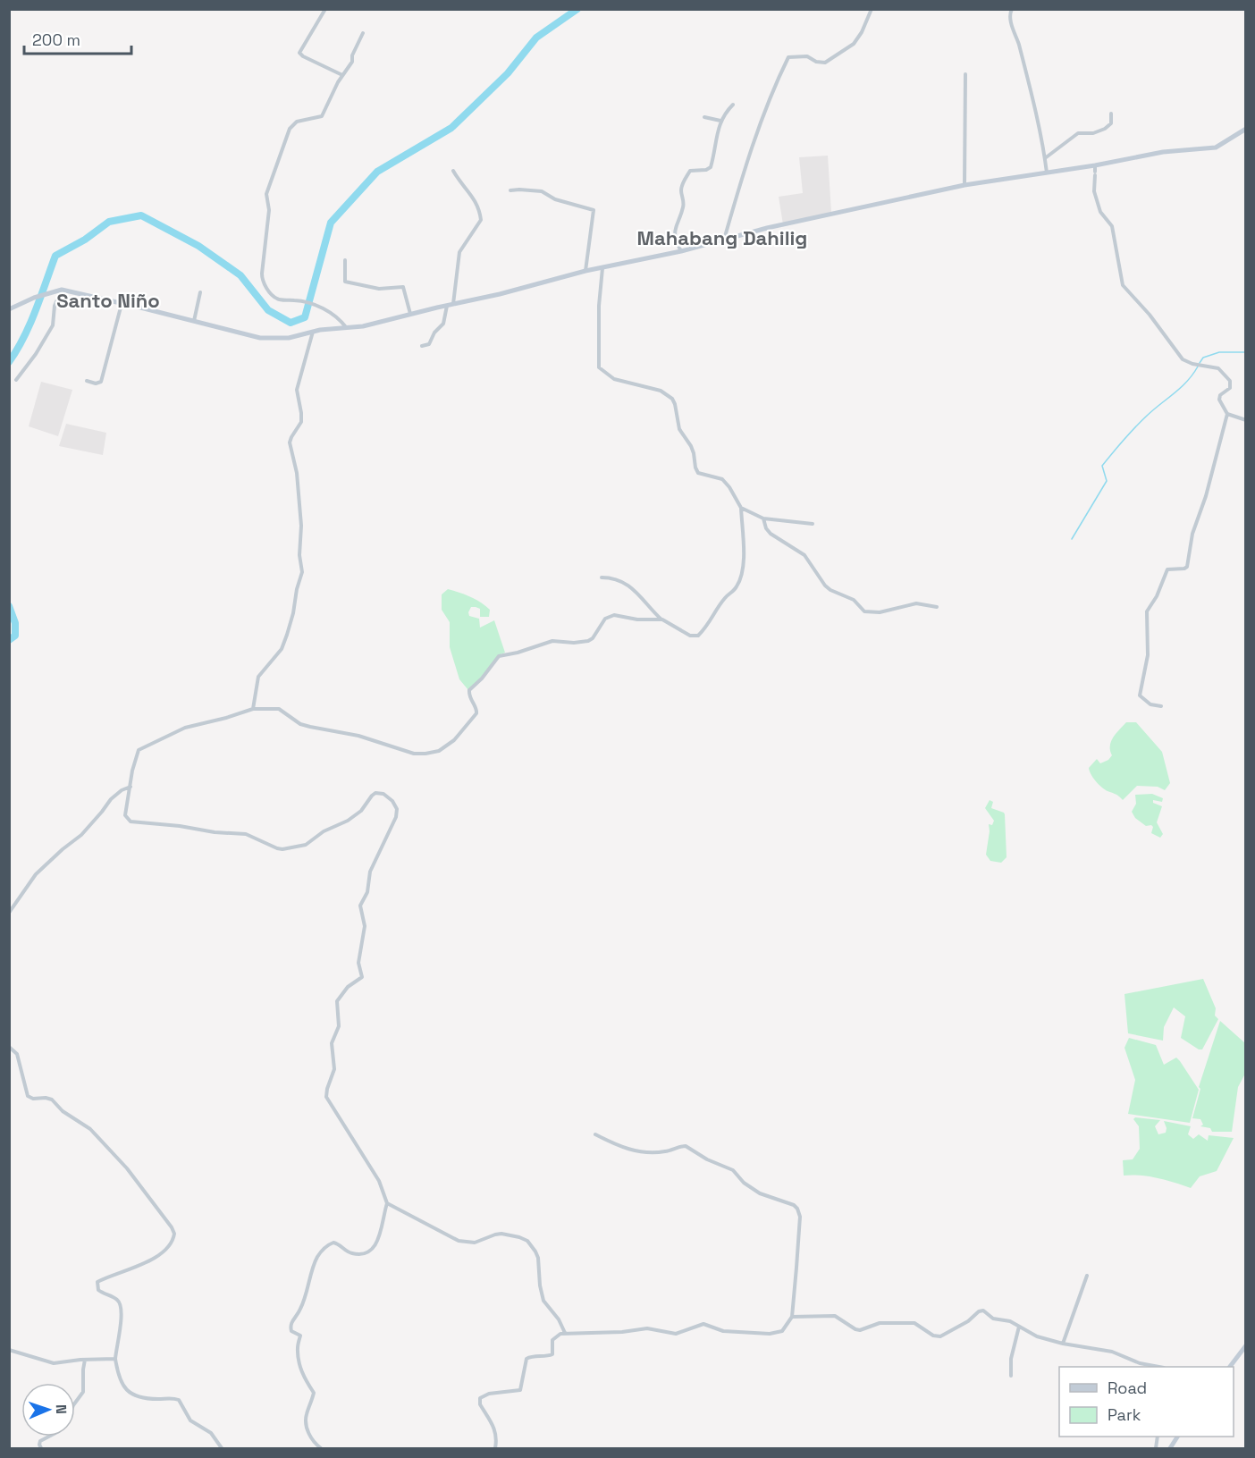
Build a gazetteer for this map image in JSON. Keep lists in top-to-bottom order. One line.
{"districts":["Mahabang Dahilig","Santo Niño"],"legend":["Road","Park"],"scale_bar":"200 m","north":"right"}
